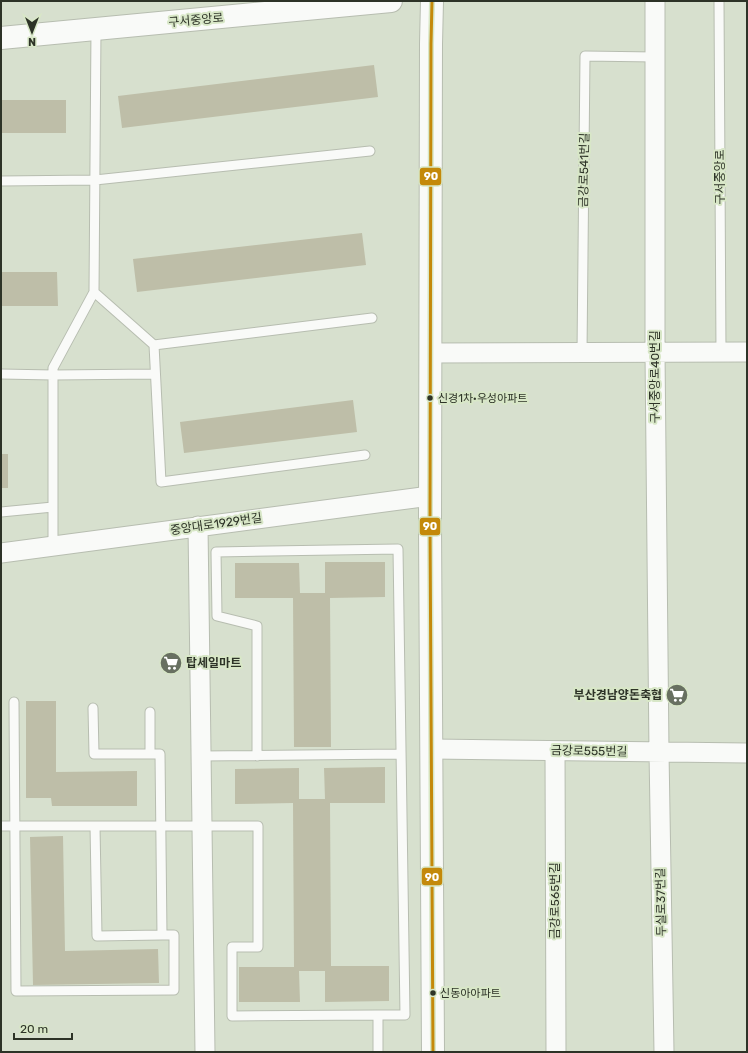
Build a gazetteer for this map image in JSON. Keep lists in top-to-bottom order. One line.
{"streets":{"street":["구서중앙로","구서중앙로40번길","중앙대로1929번길","금강로555번길","금강로565번길","두실로37번길"],"lane":["금강로541번길"]},"crossings":[["금강로541번길","구서중앙로40번길"],["구서중앙로40번길","금강로555번길"],["구서중앙로40번길","두실로37번길"],["금강로555번길","금강로565번길"],["금강로555번길","두실로37번길"]],"places":{"other":["신경1차·우성아파트","신동아아파트"],"supermarket":["탑세일마트","부산경남양돈축협"]},"lines":["transit line 90"],"scale_bar":"20 m","north":"bottom"}
